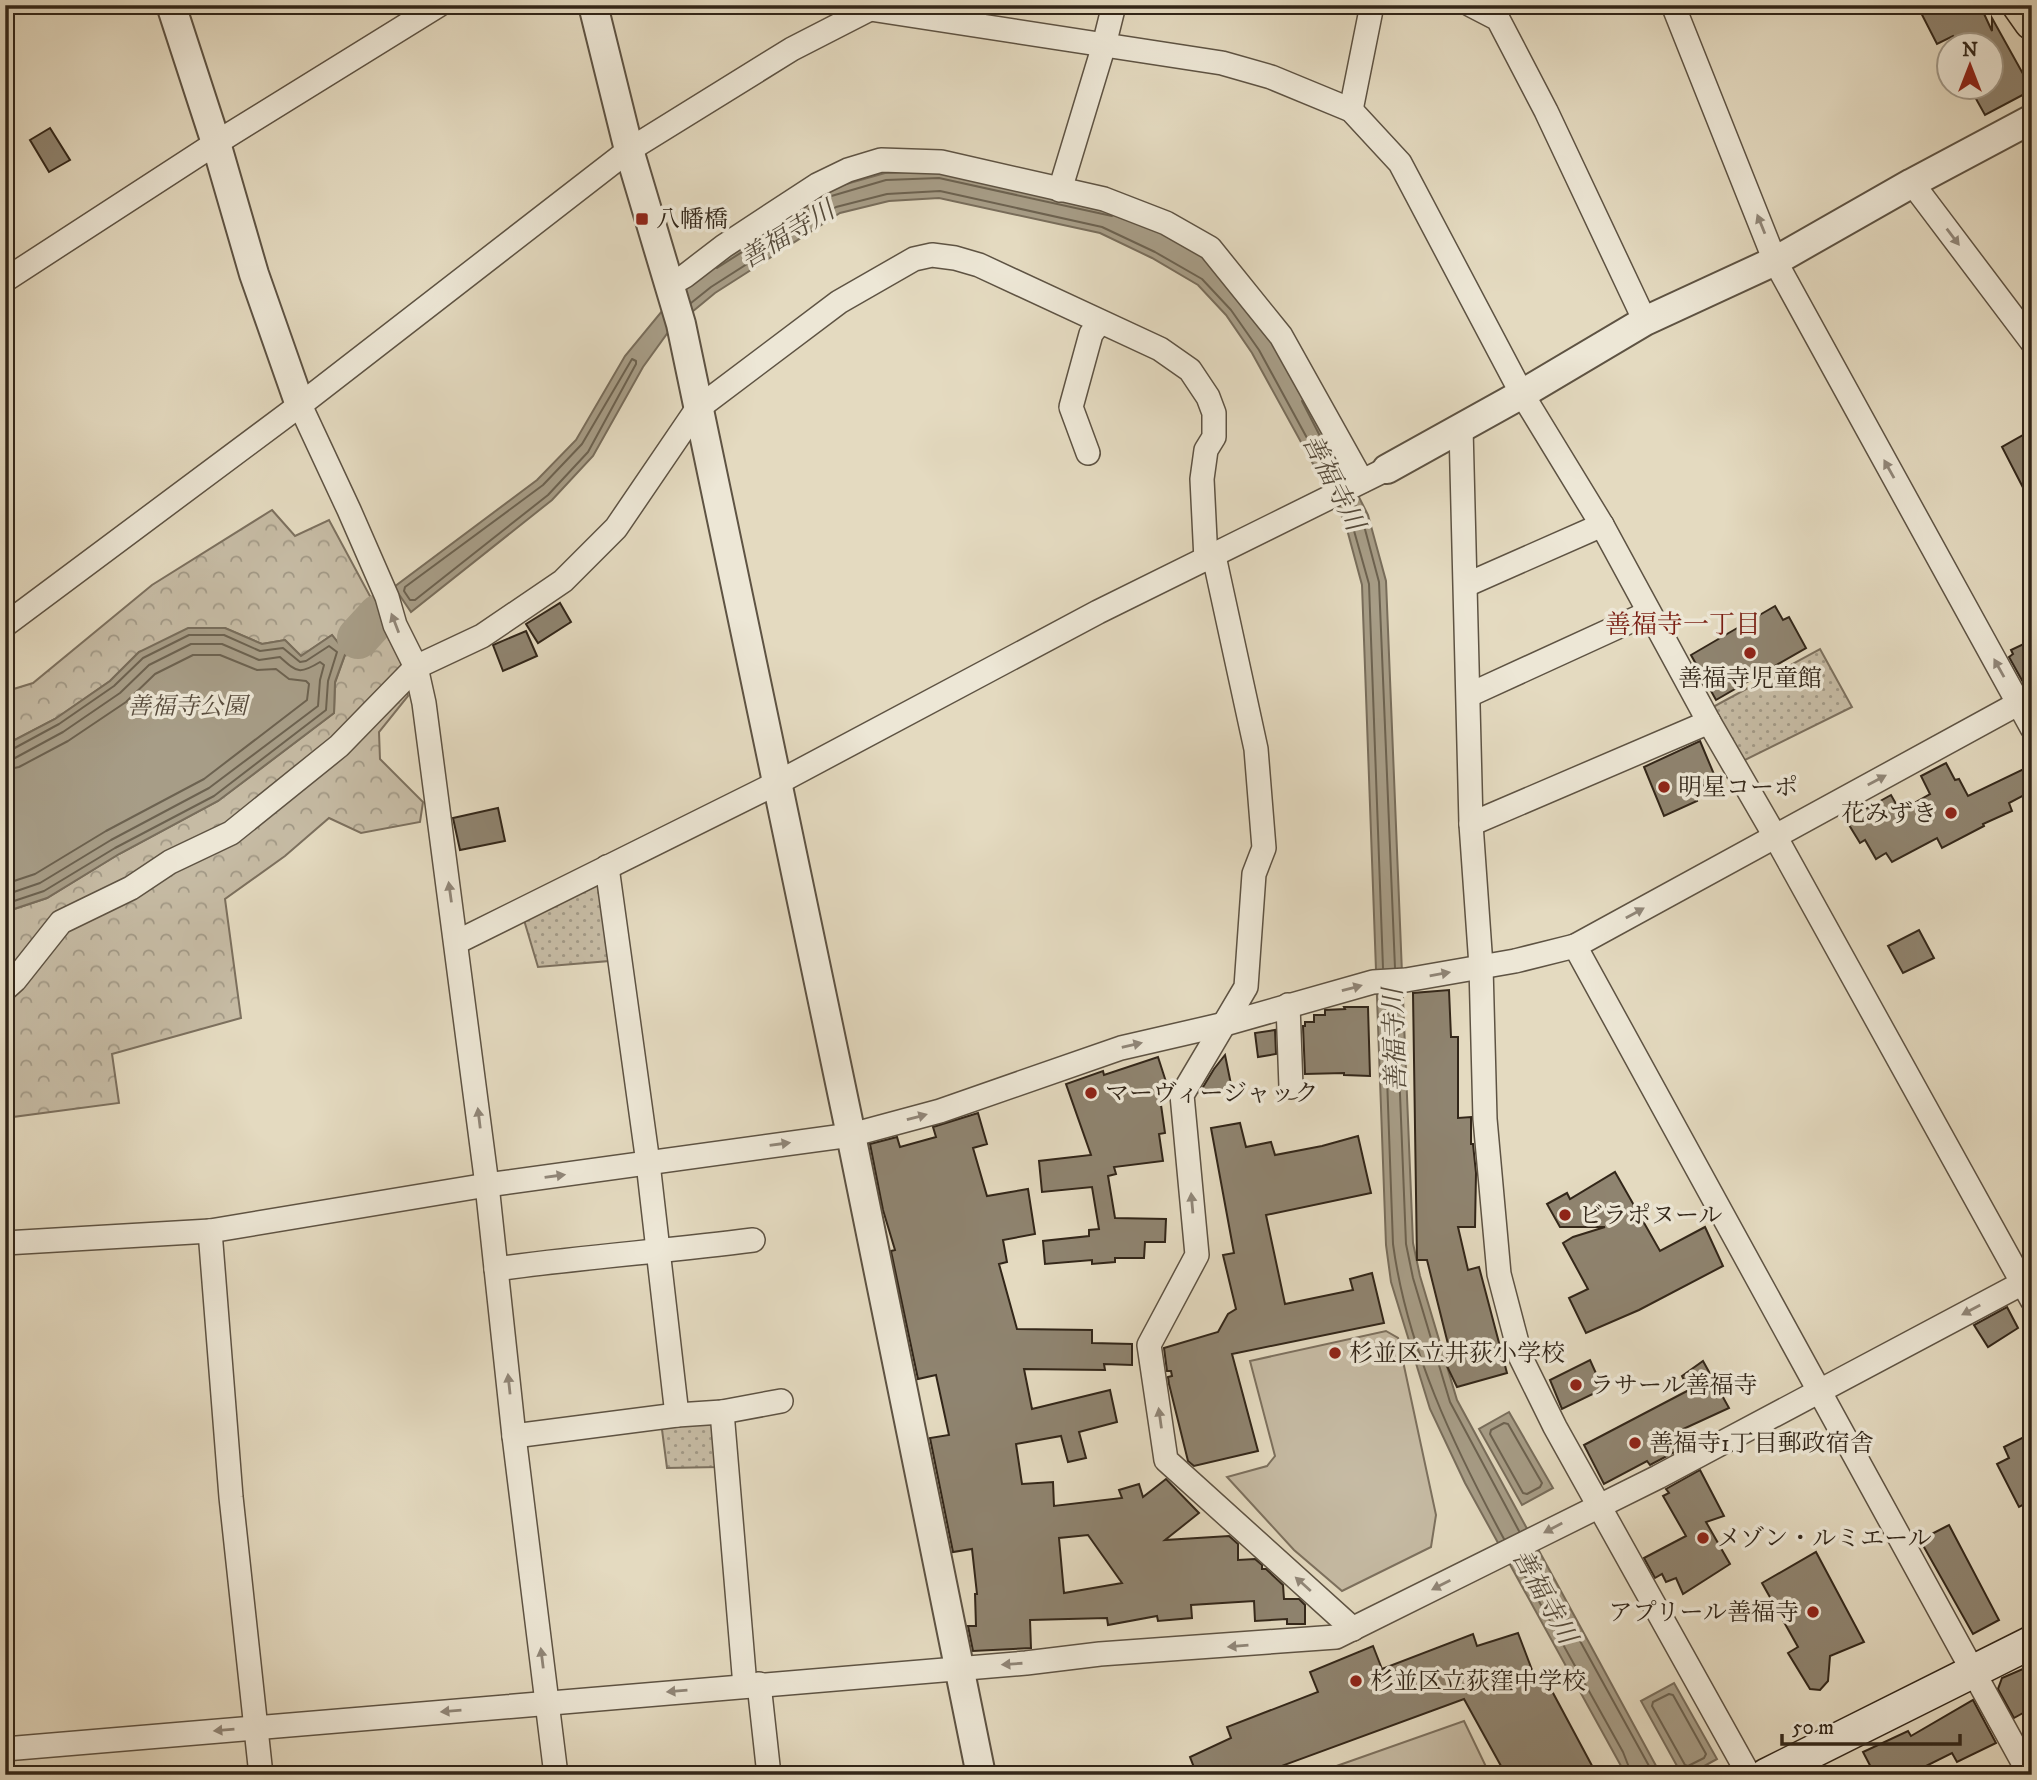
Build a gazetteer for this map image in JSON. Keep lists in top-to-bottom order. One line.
{"districts":["善福寺一丁目"],"water":["善福寺川"],"parks":["善福寺公園"],"places":{"transit":["八幡橋"],"other":["善福寺児童館","明星コーポ","花みずき","マーヴィージャック","ビラポヌール","杉並区立井荻小学校","ラサール善福寺","善福寺1丁目郵政宿舎","メゾン・ルミエール","アプリール善福寺","杉並区立荻窪中学校"]},"scale_bar":"50 m","north":"top"}
